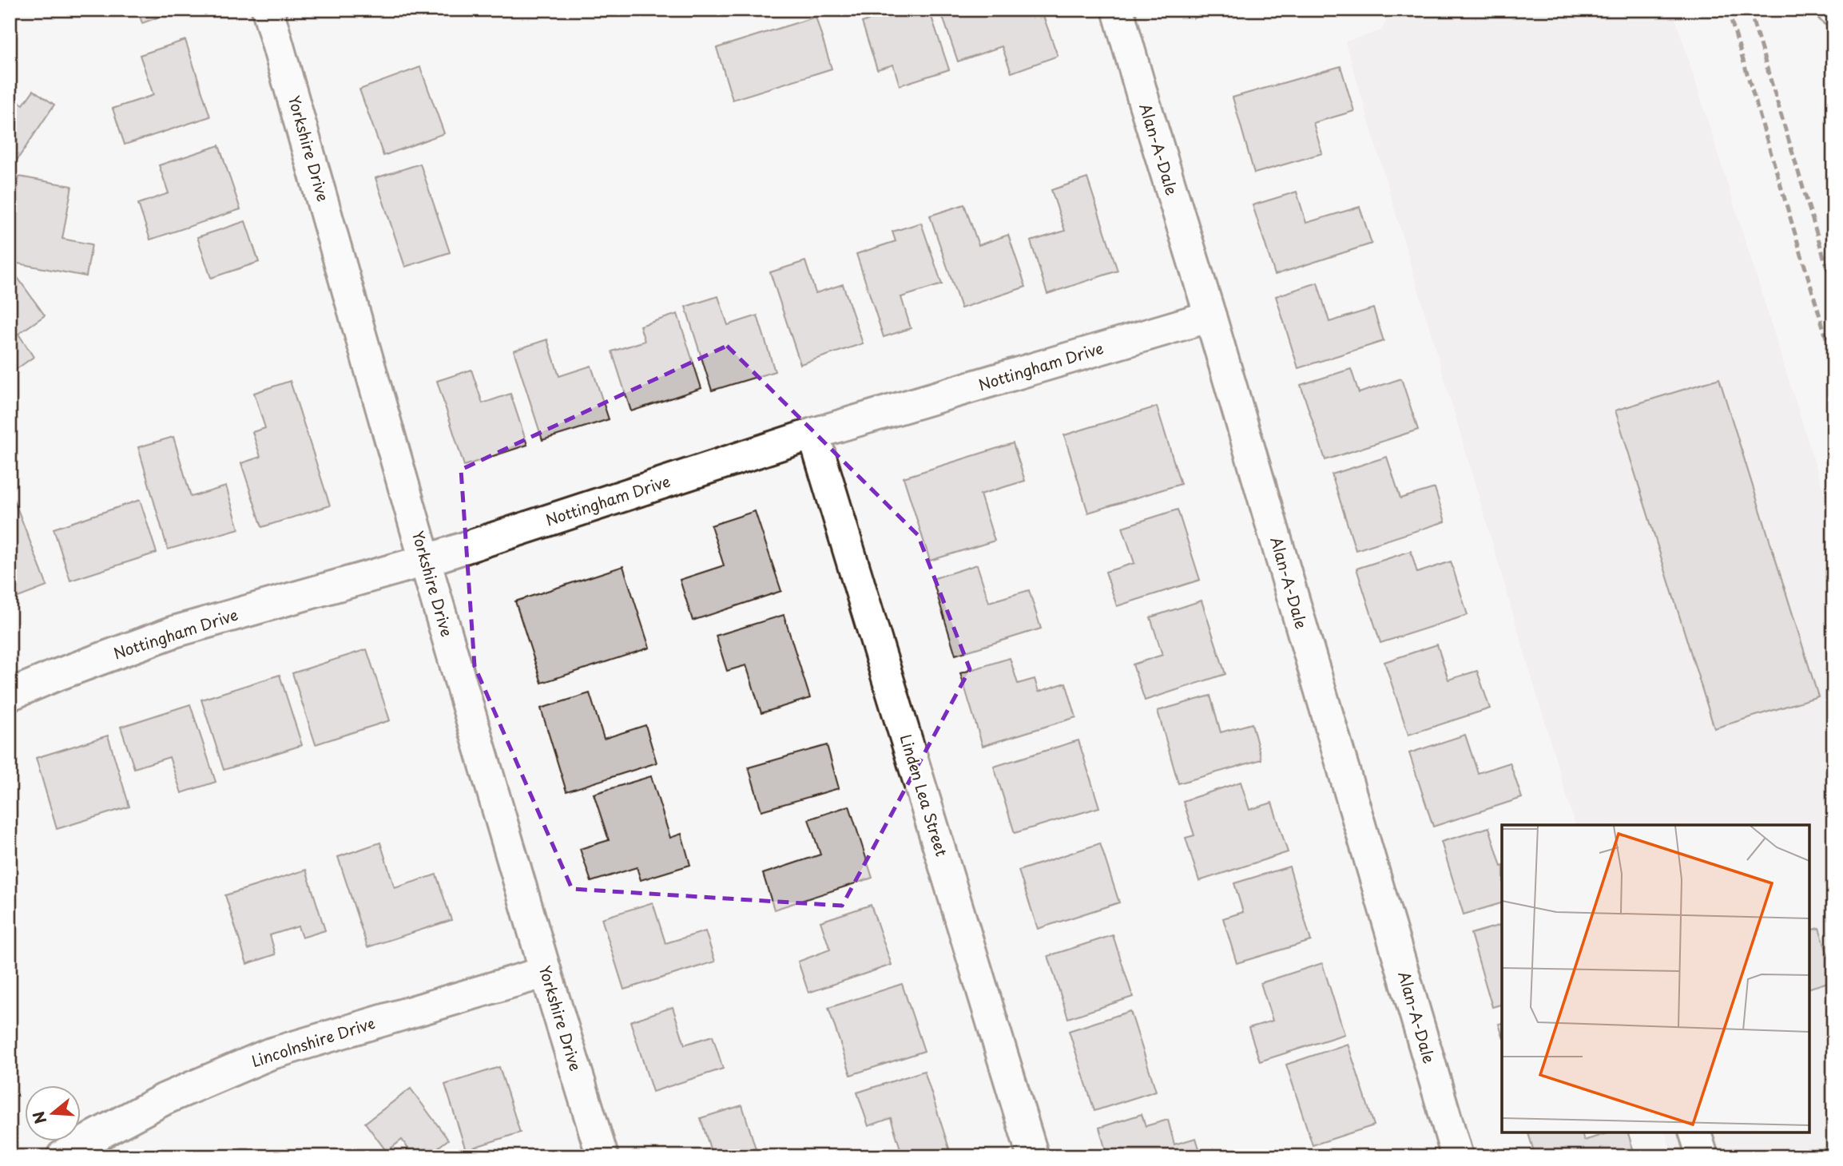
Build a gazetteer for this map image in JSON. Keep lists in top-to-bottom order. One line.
{"streets":{"street":["Yorkshire Drive","Alan-A-Dale","Nottingham Drive","Linden Lea Street","Lincolnshire Drive"]},"crossings":[["Yorkshire Drive","Nottingham Drive"],["Yorkshire Drive","Lincolnshire Drive"],["Alan-A-Dale","Nottingham Drive"],["Nottingham Drive","Linden Lea Street"]],"north":"left"}
